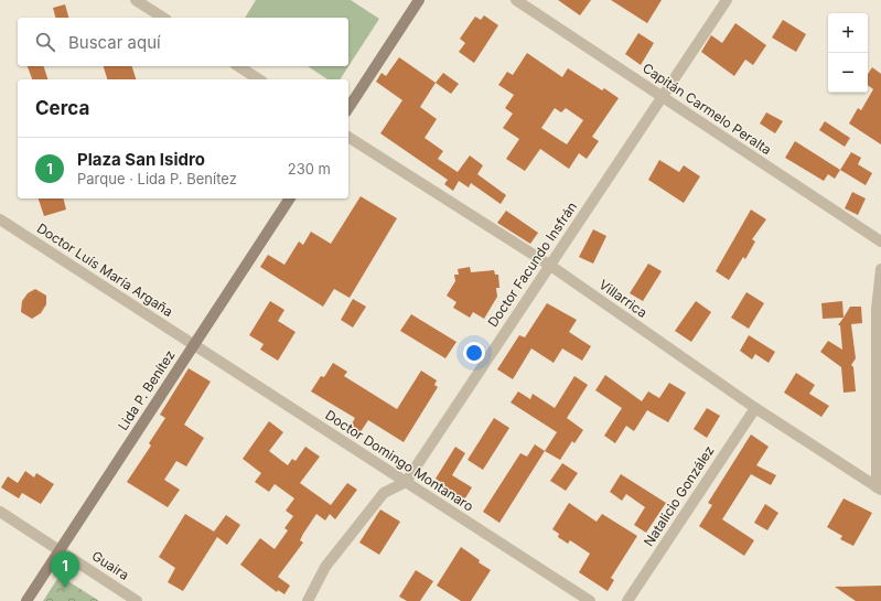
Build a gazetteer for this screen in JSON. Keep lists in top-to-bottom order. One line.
{"streets":{"street":["Capitán Carmelo Peralta","Doctor Facundo Insfrán","Doctor Luís María Argaña","Villarrica","Lida P. Benítez","Doctor Domingo Montanaro","Natalicio González","Guaira"]},"crossings":[["Capitán Carmelo Peralta","Doctor Facundo Insfrán"],["Doctor Facundo Insfrán","Villarrica"],["Doctor Facundo Insfrán","Doctor Domingo Montanaro"],["Doctor Luís María Argaña","Lida P. Benítez"],["Doctor Luís María Argaña","Doctor Domingo Montanaro"],["Villarrica","Natalicio González"],["Lida P. Benítez","Doctor Domingo Montanaro"],["Lida P. Benítez","Guaira"]],"page":{"map_buttons":["+","−"],"search":"Buscar aquí","heading":"Cerca","list":[{"mark":"1","name":"Plaza San Isidro","note":"Parque · Lida P. Benítez","value":"230 m"}],"pins":"1"}}
